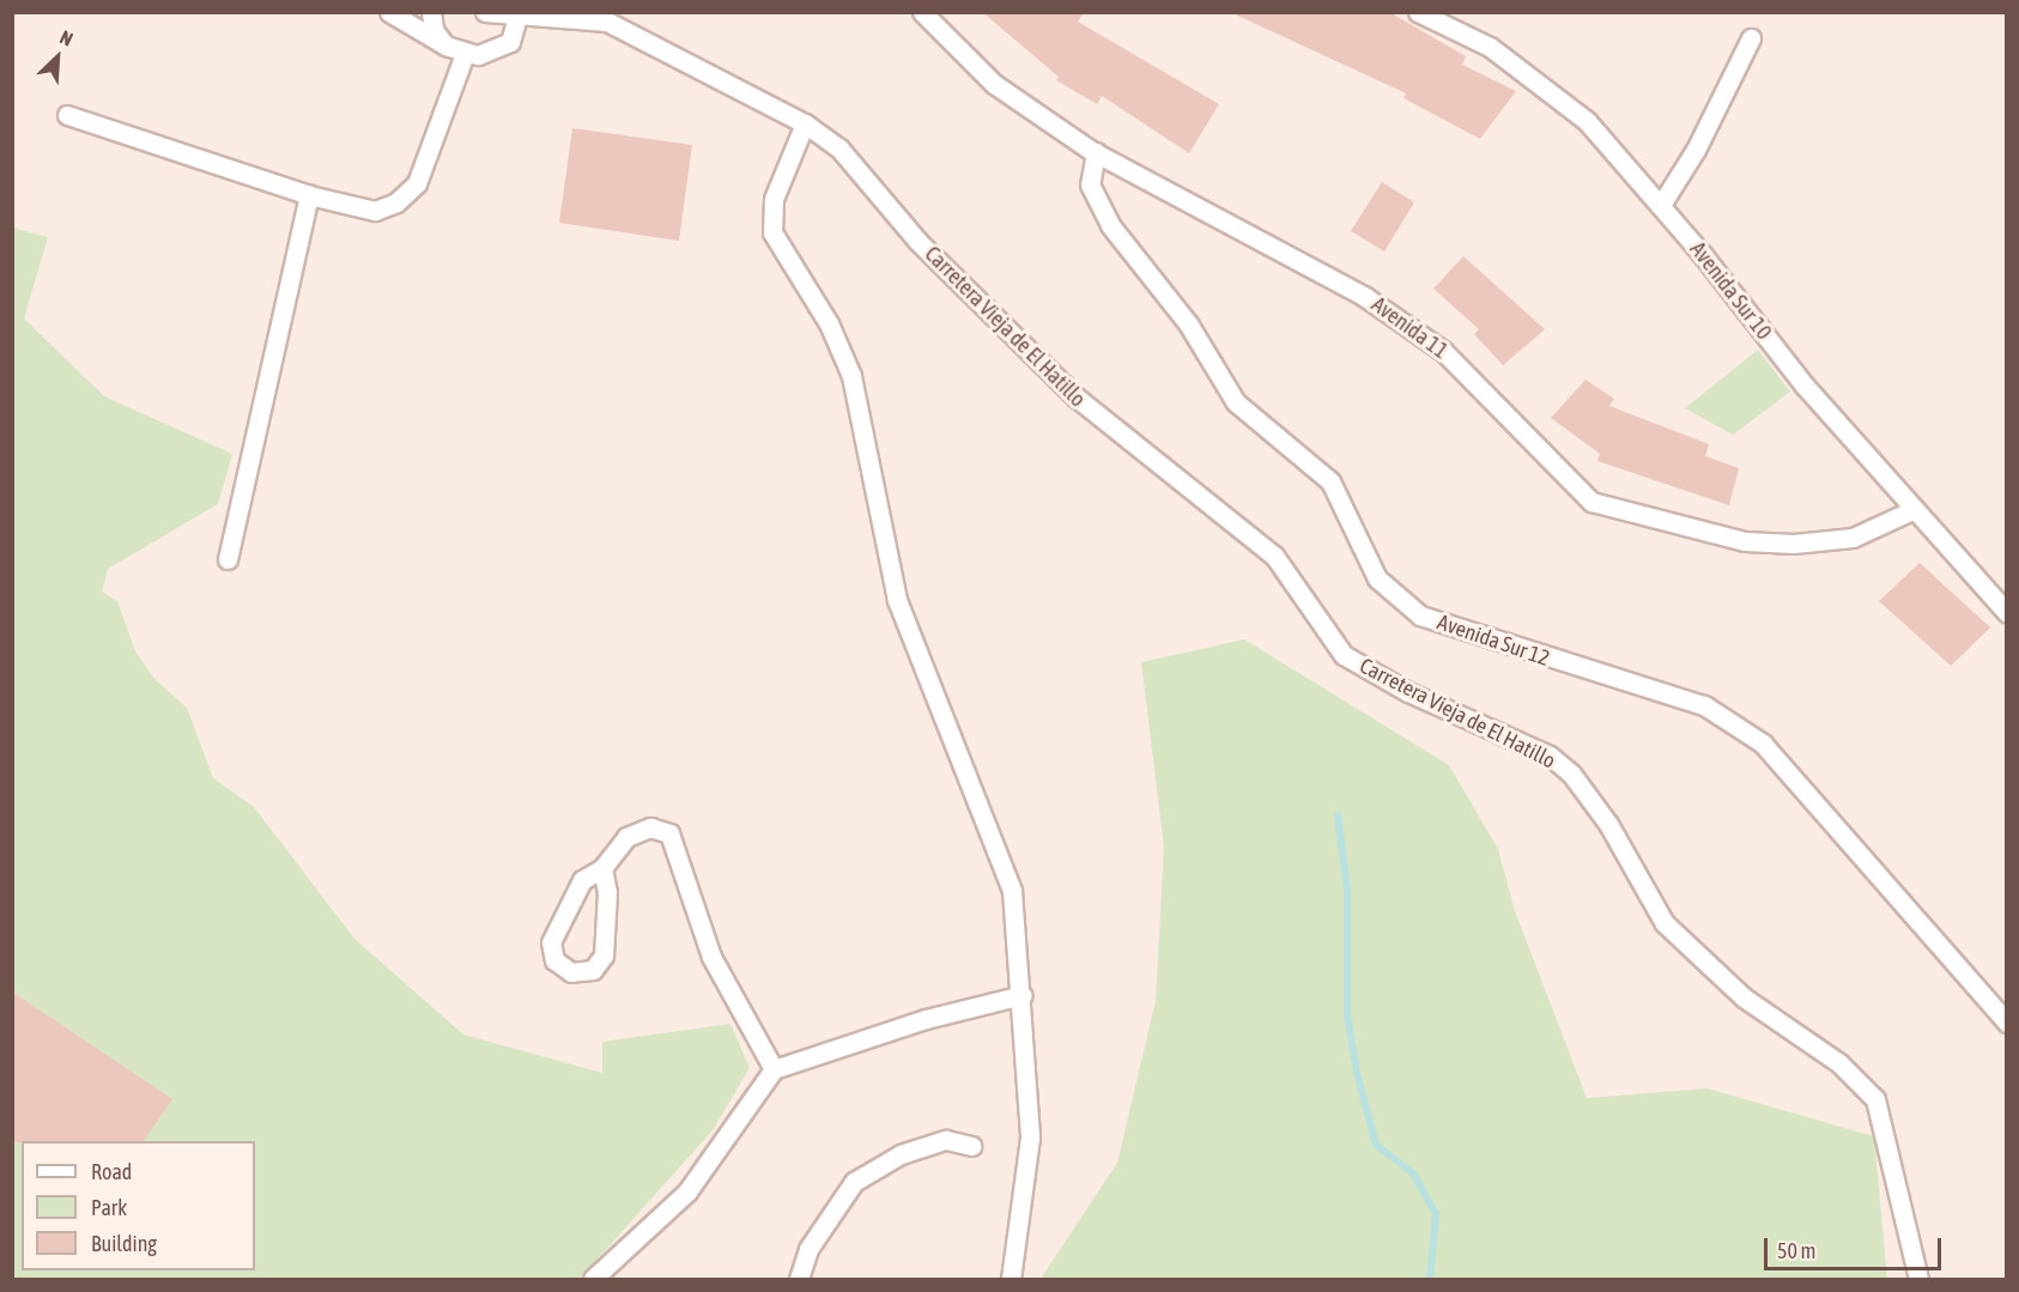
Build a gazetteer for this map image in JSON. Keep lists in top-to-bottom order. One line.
{"streets":{"street":["Avenida Sur 10","Carretera Vieja de El Hatillo","Avenida 11","Avenida Sur 12"]},"crossings":[["Avenida Sur 10","Avenida 11"],["Avenida 11","Avenida Sur 12"]],"legend":["Road","Park","Building"],"scale_bar":"50 m","north":"top right"}
